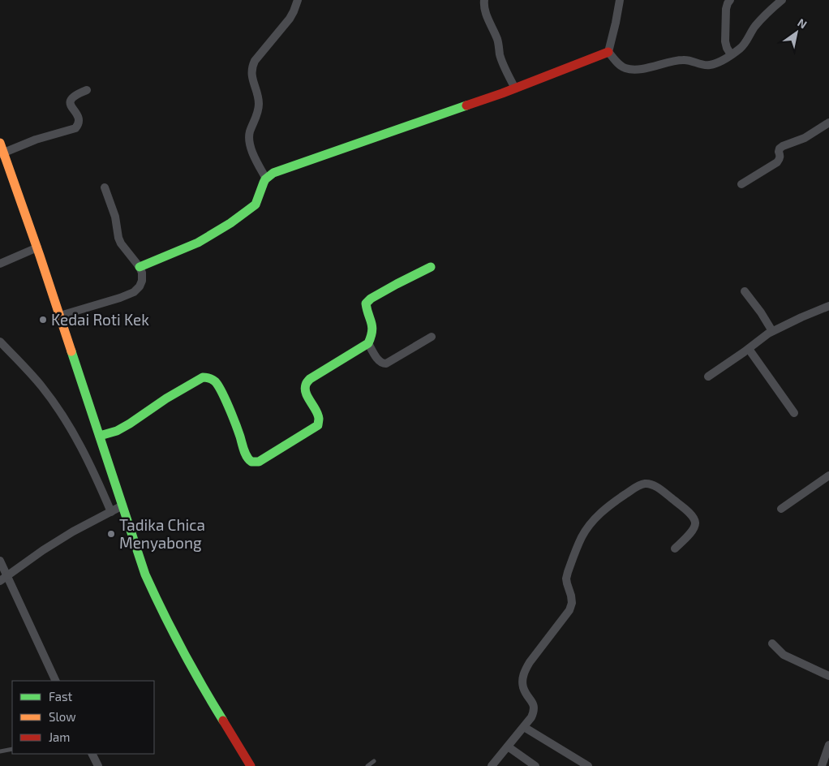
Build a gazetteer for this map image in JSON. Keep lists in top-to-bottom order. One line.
{"places":["Kedai Roti Kek","Tadika Chica Menyabong"],"legend":["Fast","Slow","Jam"],"north":"top right"}
